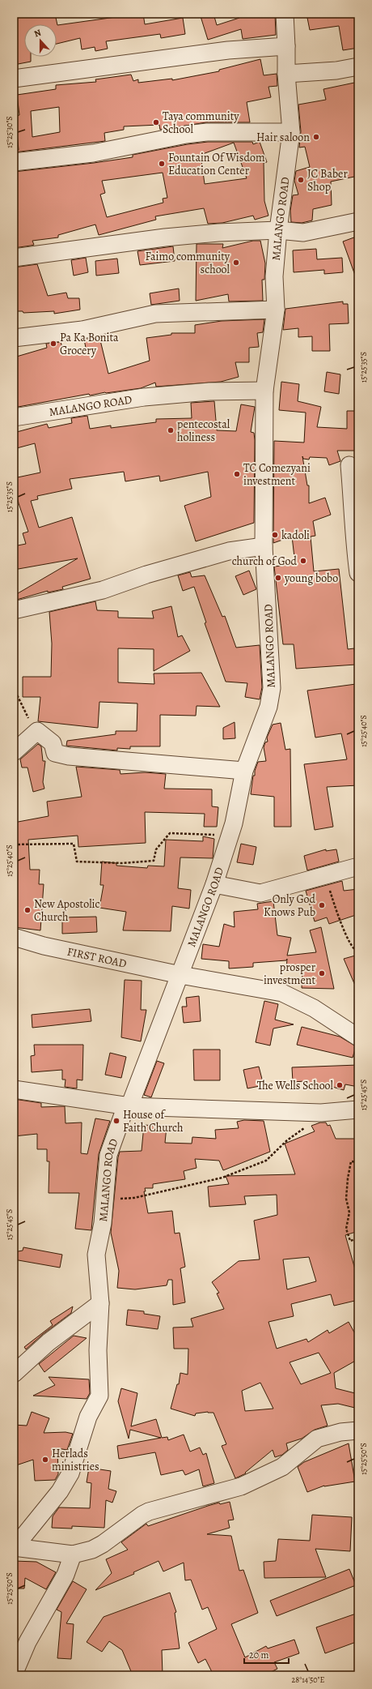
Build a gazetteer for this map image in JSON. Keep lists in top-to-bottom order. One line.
{"streets":{"street":["MALANGO ROAD","FIRST ROAD"]},"crossings":[["MALANGO ROAD","FIRST ROAD"]],"places":["Taya community School","Hair saloon","Fountain Of Wisdom Education Center","JC Baber Shop","Faimo community school","Pa Ka Bonita Grocery","pentecostal holiness","TC Comezyani investment","kadoli","church of God","young bobo","Only God Knows Pub","New Apostolic Church","prosper investment","The Wells School","House of Faith Church","Herlads ministries"],"scale_bar":"20 m","north":"top","coordinates":["15°25'30\"S","15°25'35\"S","15°25'40\"S","15°25'45\"S","15°25'50\"S","28°14'50\"E"]}
